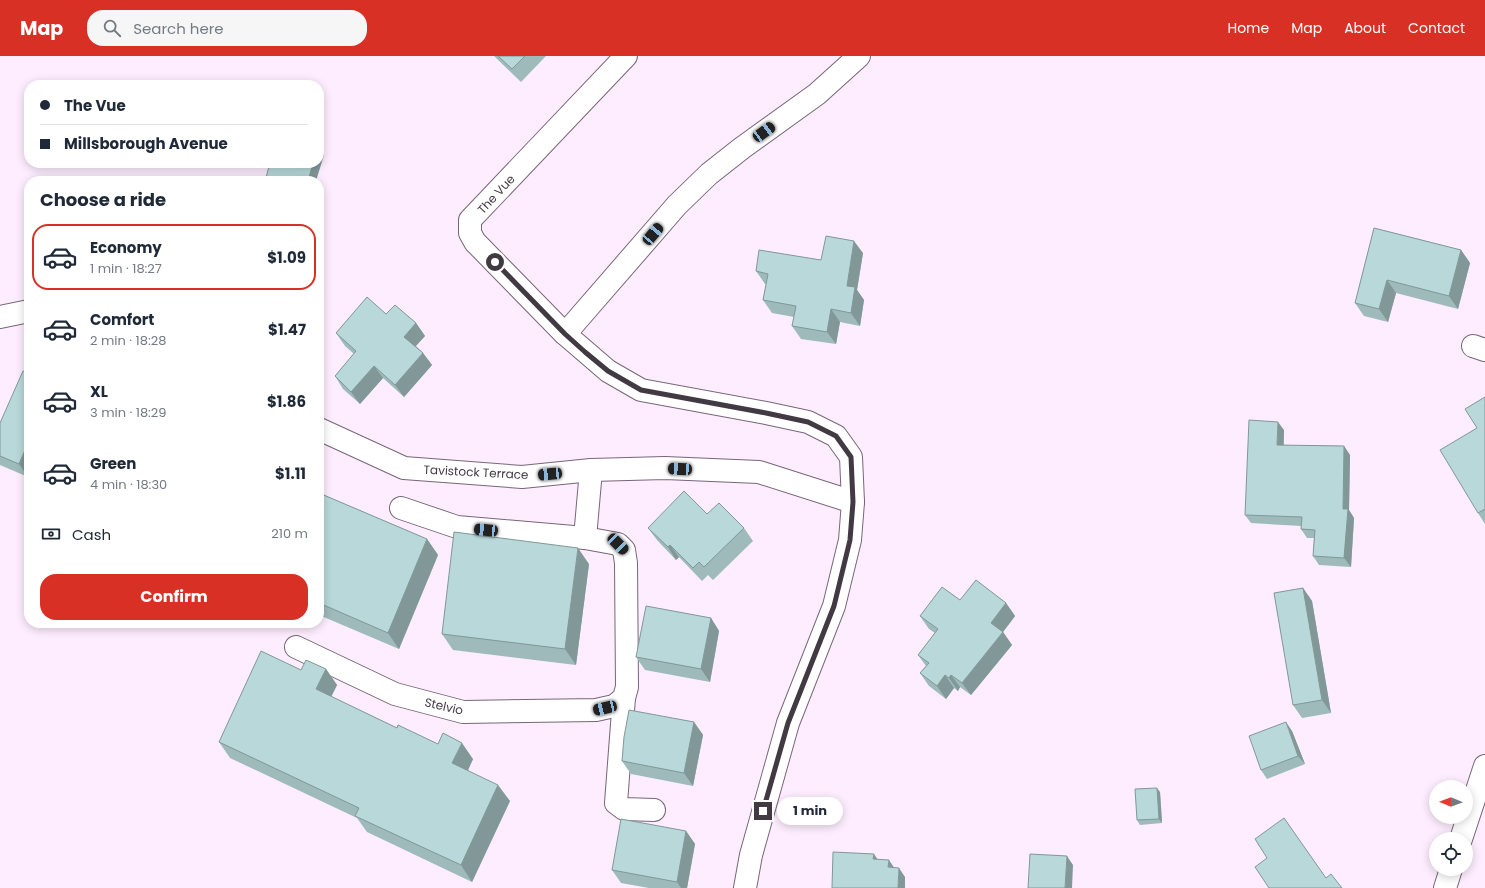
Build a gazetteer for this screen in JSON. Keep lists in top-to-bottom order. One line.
{"streets":{"street":["The Vue","Tavistock Terrace","Stelvio"]},"north":"left","page":{"header":"Map","search":"Search here","nav":["Home","Map","About","Contact"],"banner":["The Vue","Millsborough Avenue"],"heading":"Choose a ride","list":[{"name":"Economy","note":"1 min · 18:27","value":"$1.09"},{"name":"Comfort","note":"2 min · 18:28","value":"$1.47"},{"name":"XL","note":"3 min · 18:29","value":"$1.86"},{"name":"Green","note":"4 min · 18:30","value":"$1.11"}],"pay":["Cash","210 m"],"buttons":"Confirm","bubble":"1 min"}}
